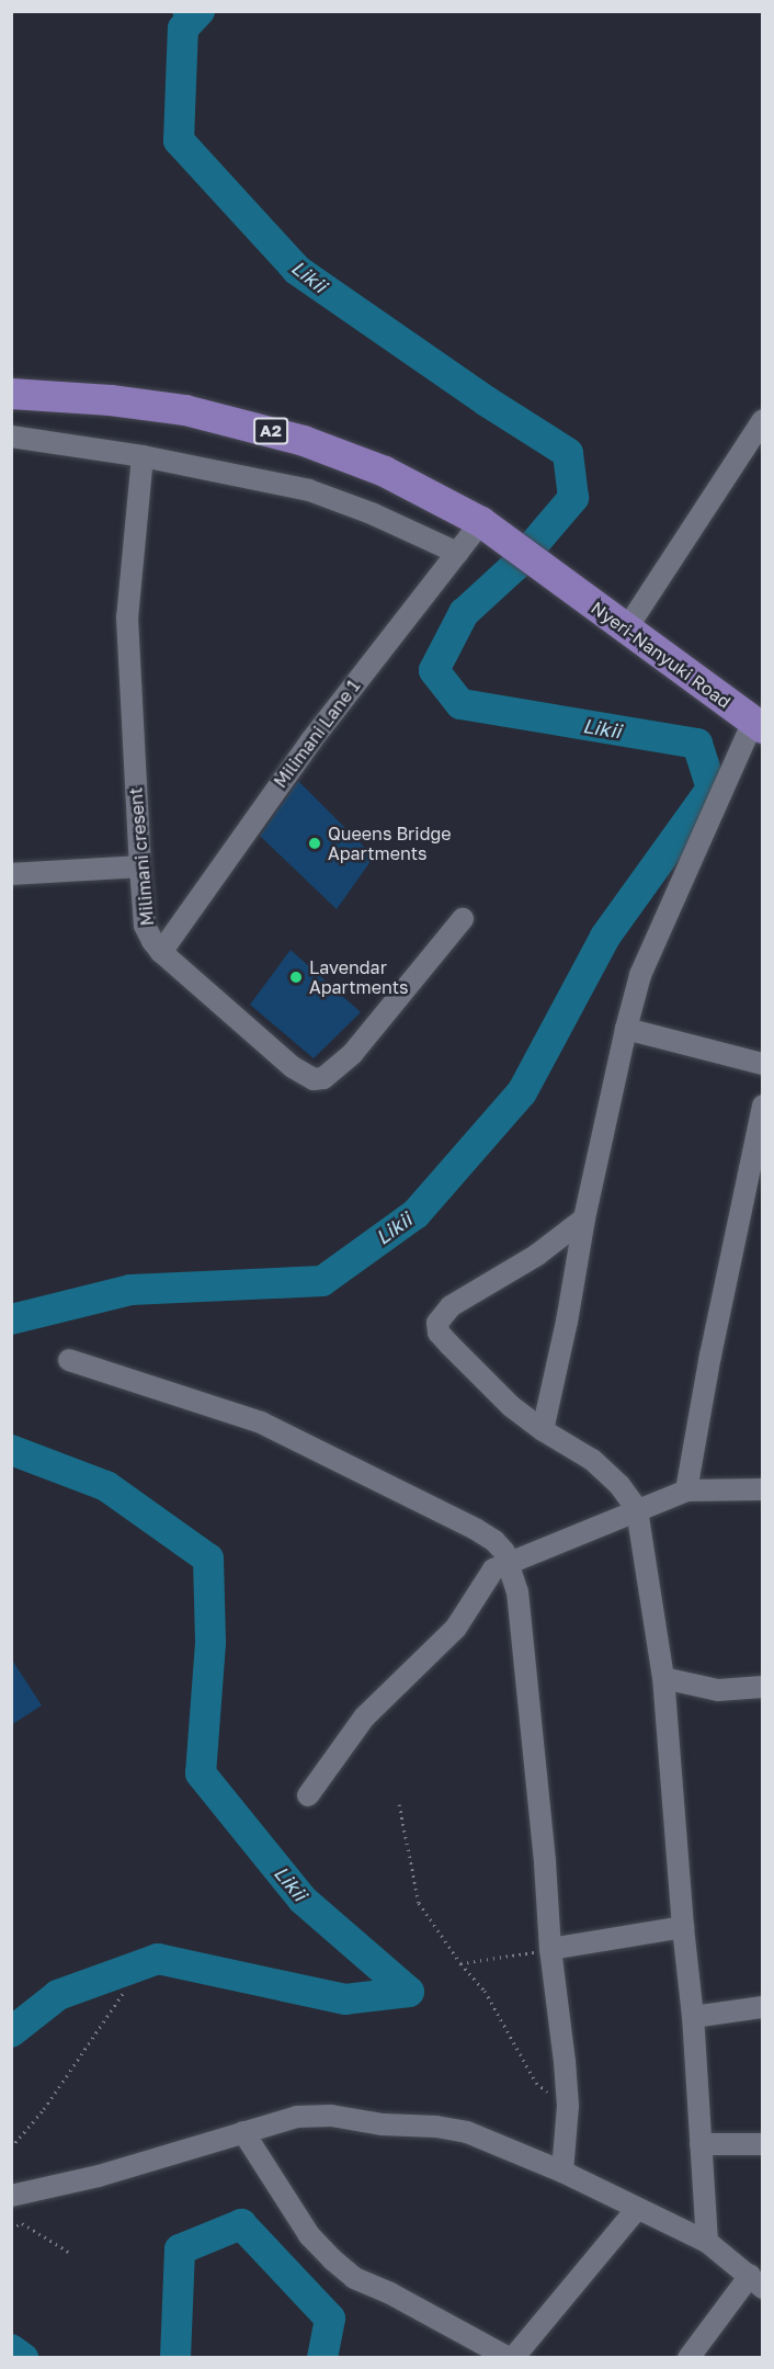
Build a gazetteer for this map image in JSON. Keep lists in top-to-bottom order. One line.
{"streets":{"highway":["A2","Nyeri-Nanyuki Road"],"street":["Milimani Lane 1","Milimani cresent"]},"crossings":[["A2","Nyeri-Nanyuki Road"],["A2","Milimani Lane 1"],["Nyeri-Nanyuki Road","Milimani Lane 1"],["Milimani Lane 1","Milimani cresent"]],"water":["Likii"],"places":["Queens Bridge Apartments","Lavendar Apartments"]}
